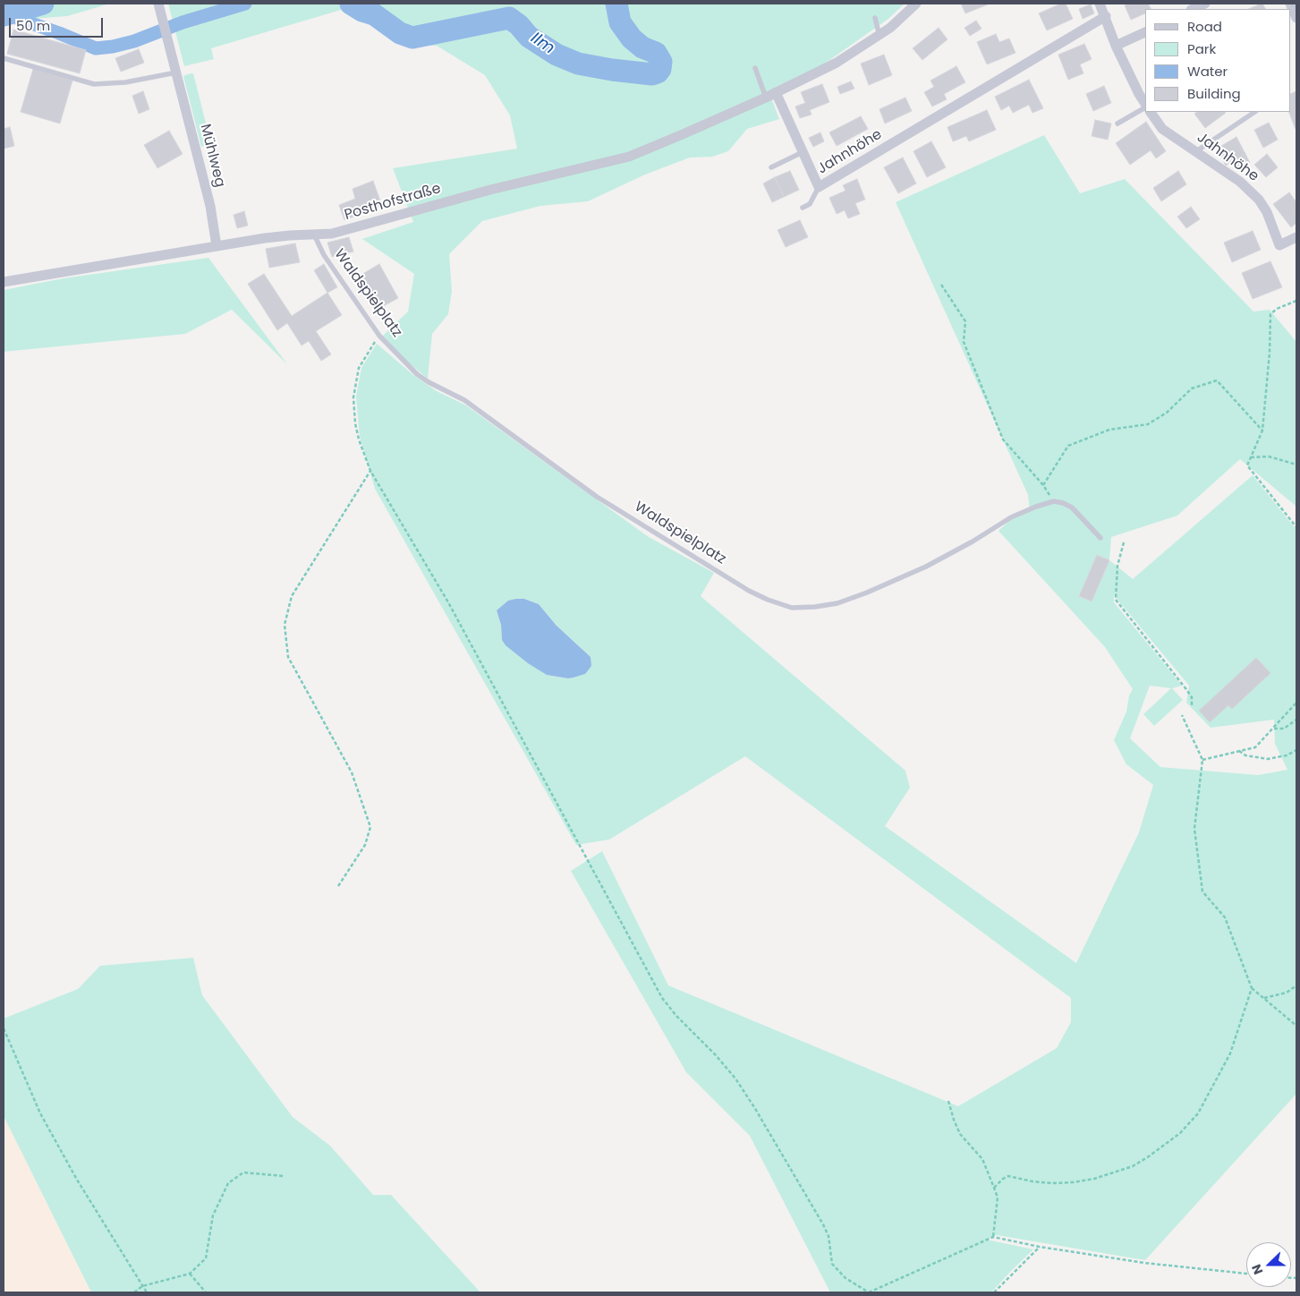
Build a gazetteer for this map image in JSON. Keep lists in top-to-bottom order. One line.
{"streets":{"street":["Jahnhöhe","Mühlweg","Posthofstraße"],"lane":["Waldspielplatz"]},"crossings":[["Jahnhöhe","Posthofstraße"],["Mühlweg","Posthofstraße"],["Posthofstraße","Waldspielplatz"]],"water":["Ilm"],"legend":["Road","Park","Water","Building"],"scale_bar":"50 m","north":"left"}
